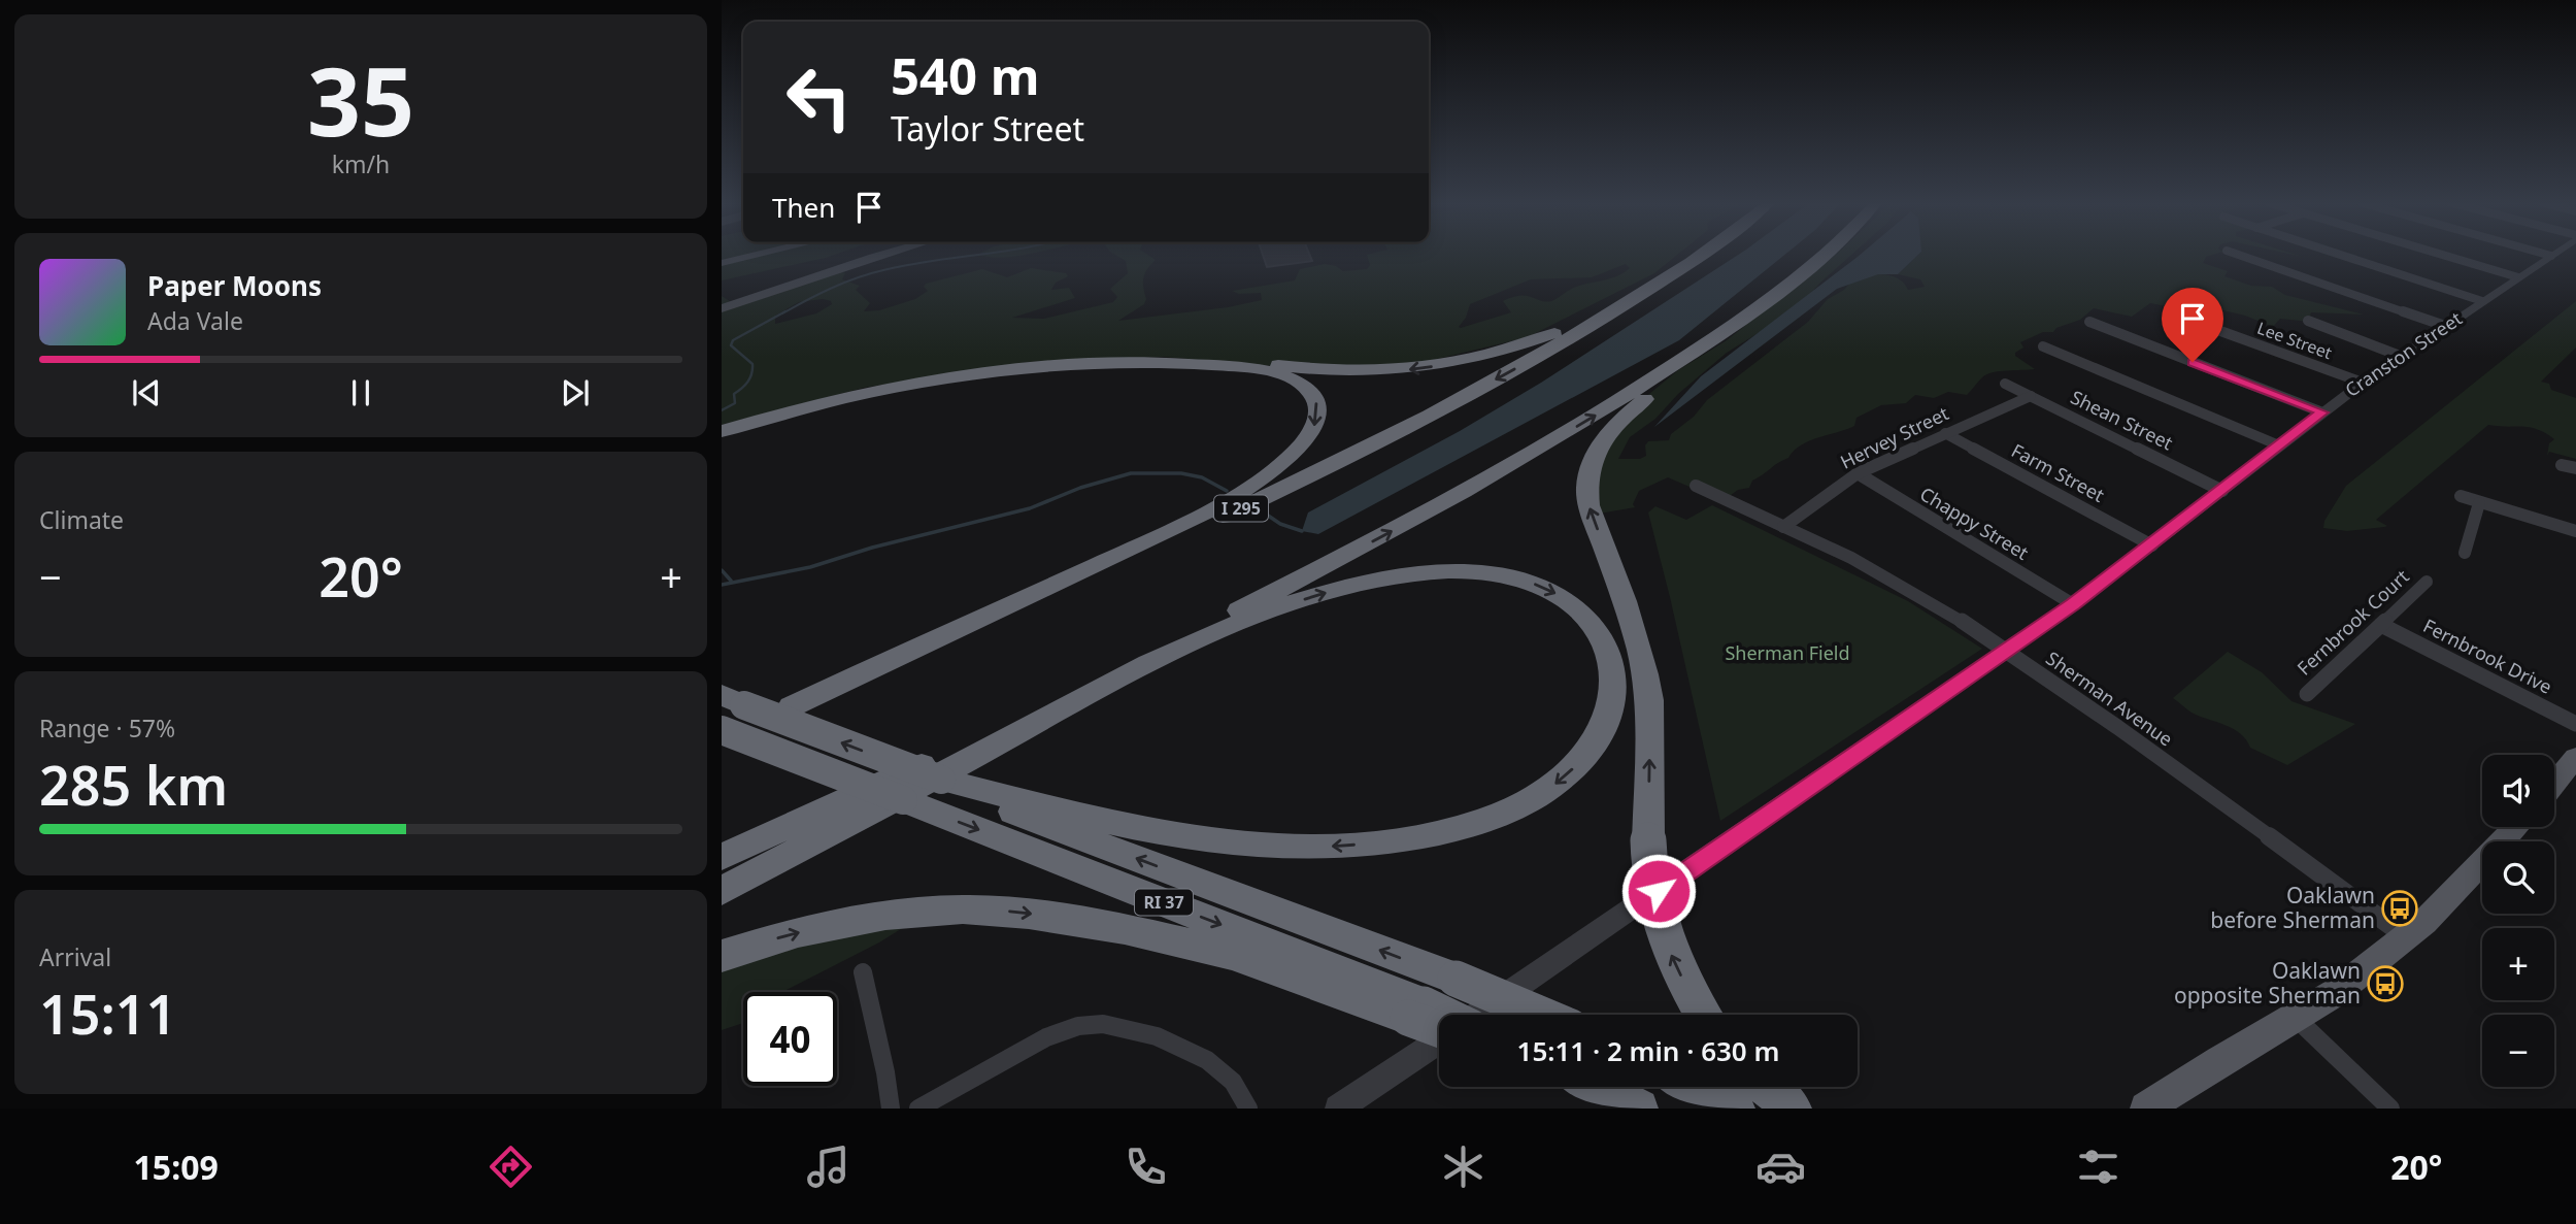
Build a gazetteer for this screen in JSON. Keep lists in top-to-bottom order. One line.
{"streets":{"highway":["I 295","RI 37"],"street":["Lee Street","Cranston Street","Shean Street","Hervey Street","Farm Street","Chappy Street","Fernbrook Court","Fernbrook Drive","Sherman Avenue"]},"crossings":[["Lee Street","Cranston Street"],["Cranston Street","Shean Street"],["Cranston Street","Farm Street"],["Cranston Street","Chappy Street"],["Cranston Street","Sherman Avenue"],["Shean Street","Hervey Street"],["Hervey Street","Farm Street"],["Hervey Street","Chappy Street"],["Hervey Street","Sherman Avenue"],["Fernbrook Court","Fernbrook Drive"]],"parks":["Sherman Field"],"places":{"bus stop":["Oaklawn before Sherman","Oaklawn opposite Sherman"]},"page":{"tile":[["35","km/h"],"Climate",["Range · 57%","285 km"],["Arrival","15:11"]],"turn":["540 m","Taylor Street"],"then":"Then","song":["Paper Moons","Ada Vale"],"heat":["−","20°","+"],"map_buttons":["+","−"],"limit":"40","trip":"15:11 · 2 min · 630 m","tabs":["15:09","20°"]}}
